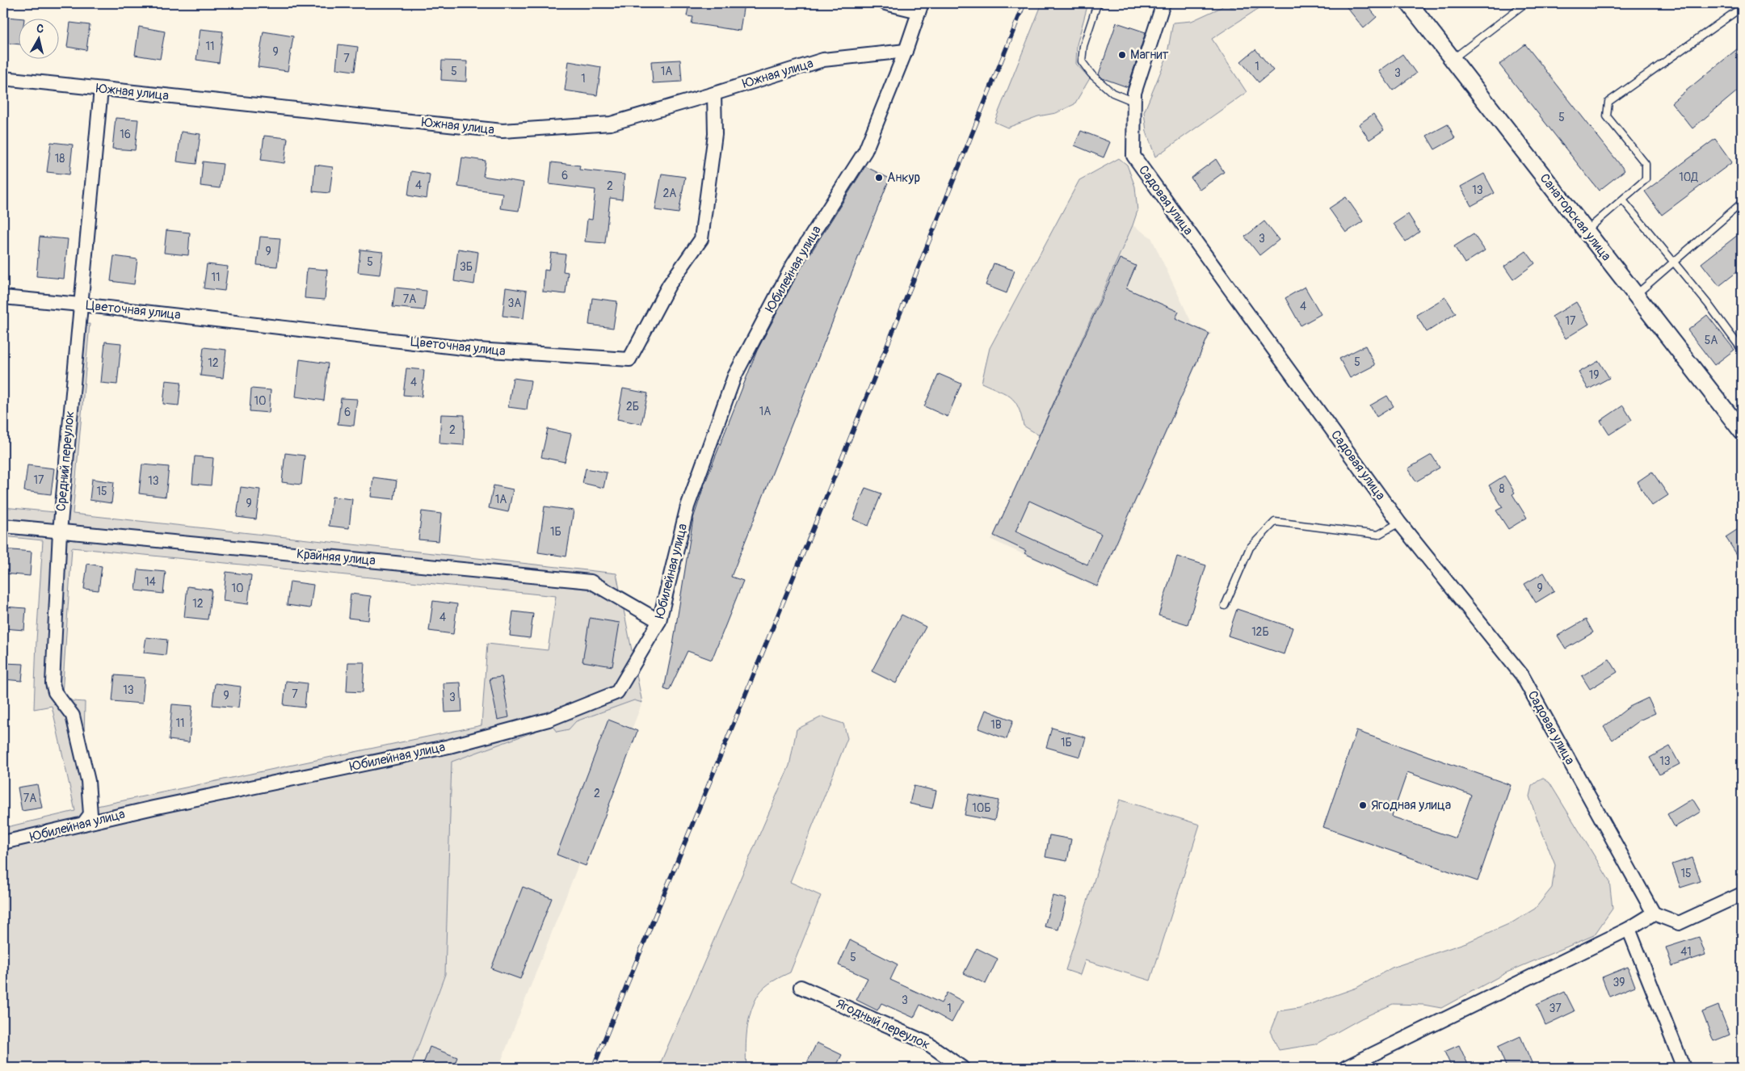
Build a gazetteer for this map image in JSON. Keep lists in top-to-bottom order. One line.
{"streets":{"street":["Южная улица","Садовая улица","Санаторская улица","Юбилейная улица","Цветочная улица","Средний переулок","Крайняя улица","Ягодный переулок"]},"crossings":[["Южная улица","Юбилейная улица"],["Южная улица","Цветочная улица"],["Южная улица","Средний переулок"],["Юбилейная улица","Средний переулок"],["Юбилейная улица","Крайняя улица"],["Цветочная улица","Средний переулок"],["Средний переулок","Крайняя улица"]],"places":["Магнит","Анкур","Ягодная улица"],"house_numbers":["11","9","7","1","5","1А","3","1","5","16","18","6","10Д","4","2","13","2А","3","9","5","3Б","11","7А","3А","4","17","5А","5","12","19","4","10","2Б","1А","6","2","17","13","8","15","1А","9","1Б","14","10","9","12","4","12Б","13","7","9","3","11","1В","1Б","13","2","7А","10Б","15","41","5","39","3","1","37"],"north":"top"}
